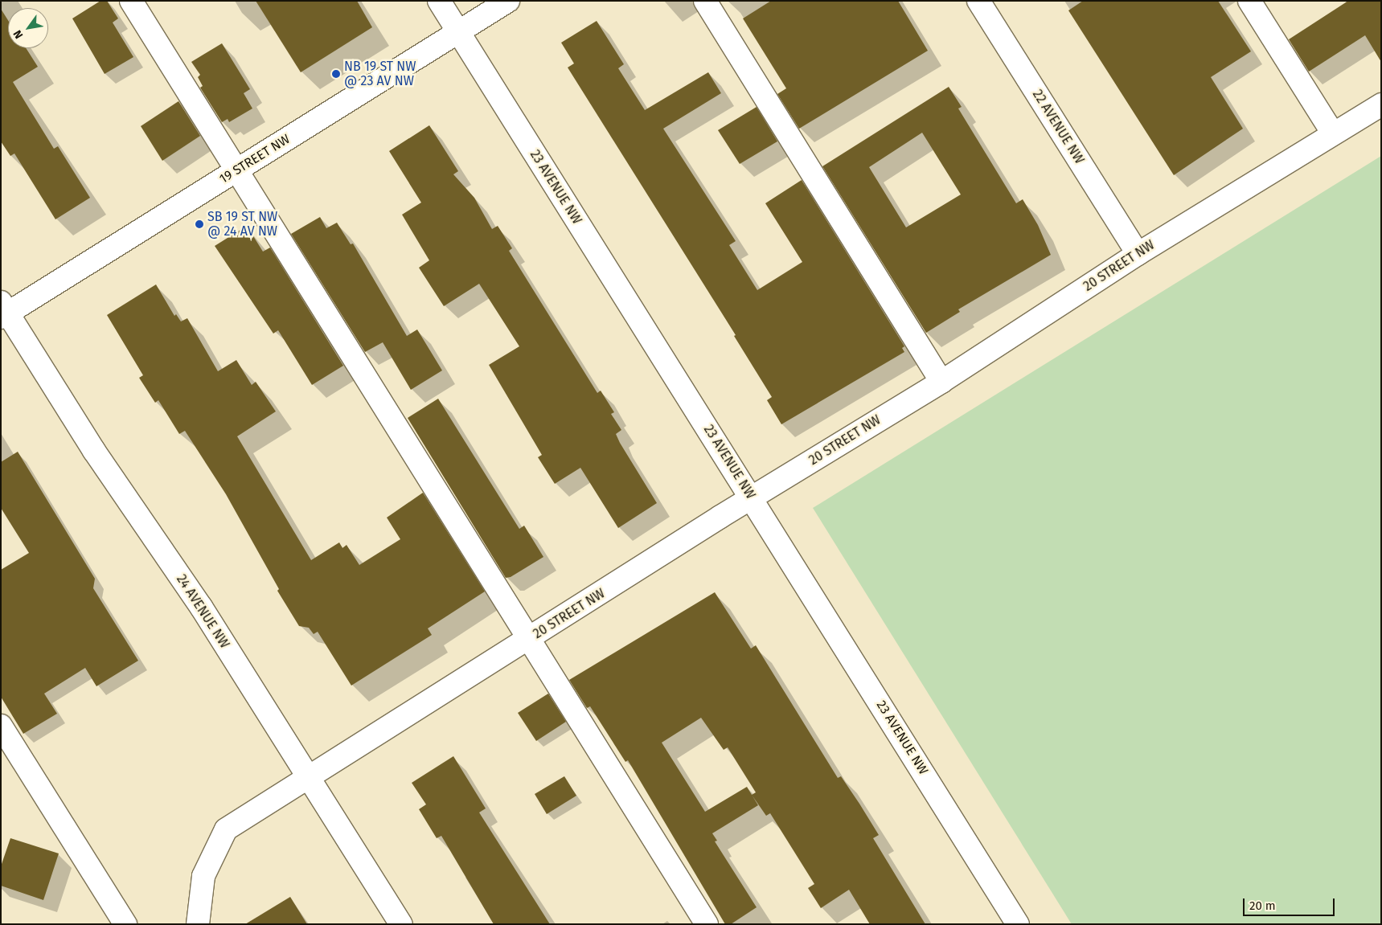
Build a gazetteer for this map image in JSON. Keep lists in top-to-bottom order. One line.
{"streets":{"street":["22 AVENUE NW","19 STREET NW","23 AVENUE NW","20 STREET NW","24 AVENUE NW"]},"crossings":[["22 AVENUE NW","20 STREET NW"],["19 STREET NW","23 AVENUE NW"],["19 STREET NW","24 AVENUE NW"],["23 AVENUE NW","20 STREET NW"],["20 STREET NW","24 AVENUE NW"]],"places":["NB 19 ST NW @ 23 AV NW","SB 19 ST NW @ 24 AV NW"],"scale_bar":"20 m","north":"bottom left"}
